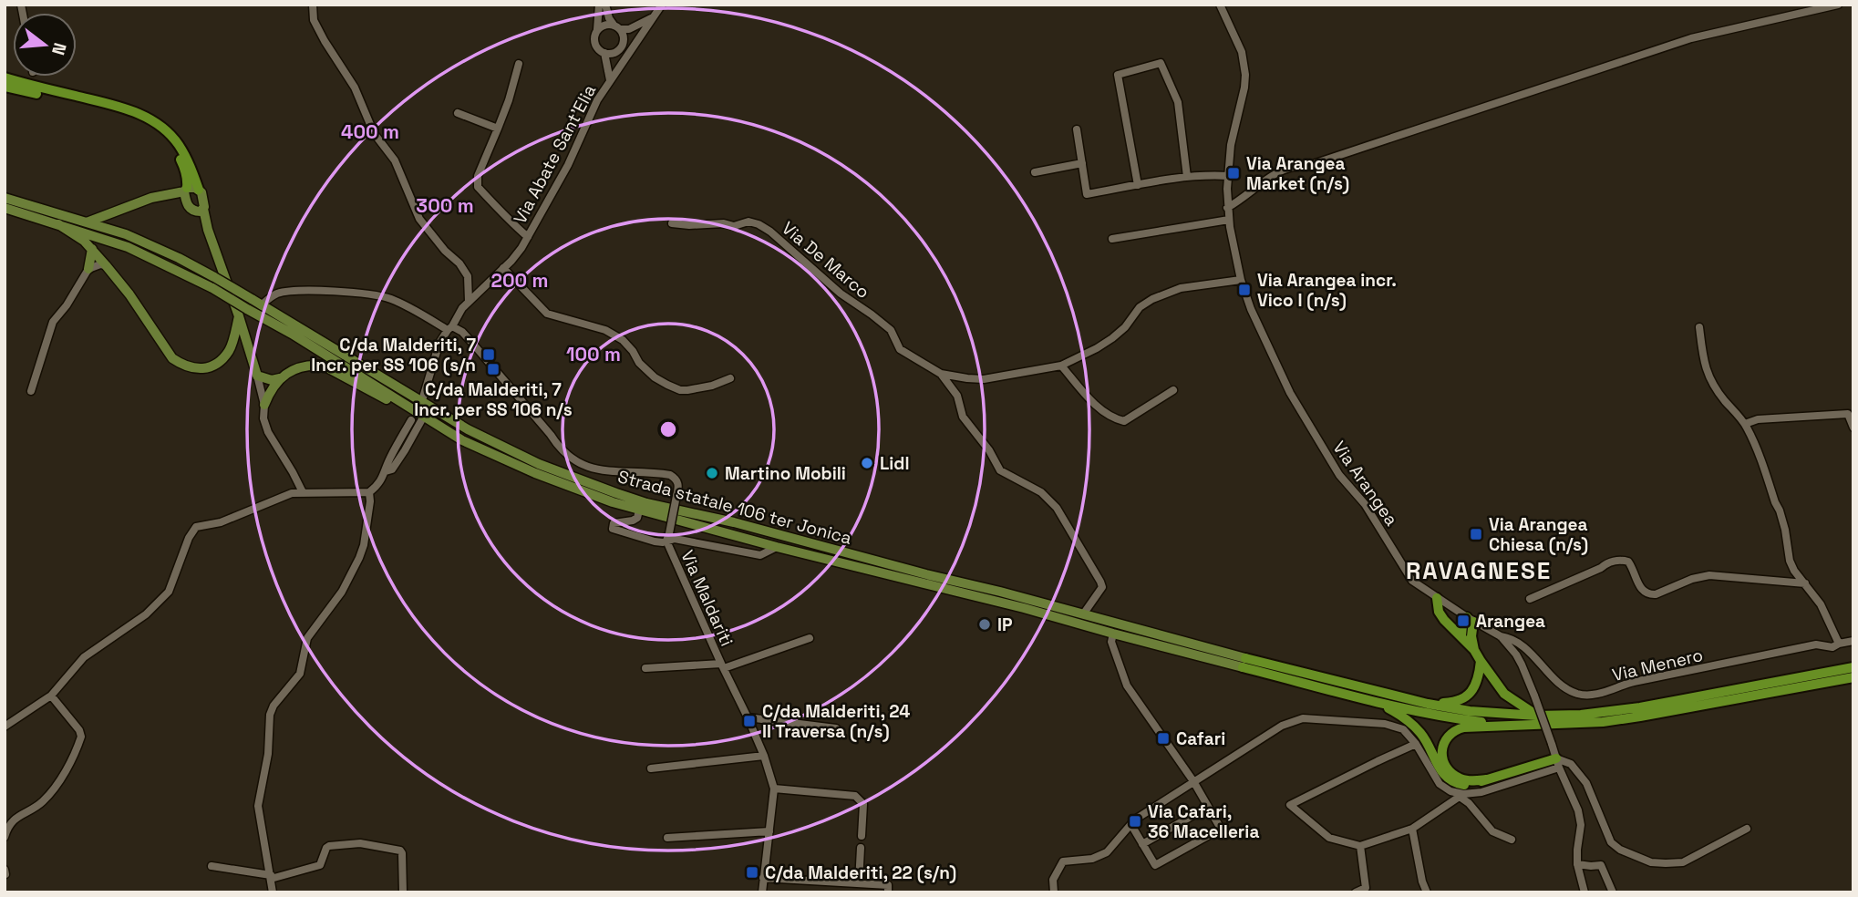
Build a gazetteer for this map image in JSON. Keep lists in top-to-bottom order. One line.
{"streets":{"main road":["Strada statale 106 ter Jonica"],"street":["Via Abate Sant'Elia","Via De Marco","Via Arangea","Via Maldariti","Via Menero"]},"crossings":[["Via Abate Sant'Elia","Via Maldariti"],["Via Arangea","Via Menero"]],"districts":["RAVAGNESE"],"places":{"transit":["Via Arangea Market (n/s)","Via Arangea incr. Vico I (n/s)","C/da Malderiti, 7 Incr. per SS 106 (s/n","C/da Malderiti, 7 Incr. per SS 106 n/s","Via Arangea Chiesa (n/s)","Arangea","C/da Malderiti, 24 II Traversa (n/s)","Cafari","Via Cafari, 36 Macelleria","C/da Malderiti, 22 (s/n)"],"other":["Lidl","Martino Mobili","IP"]},"north":"right","rings":["400 m","300 m","200 m","100 m"]}
